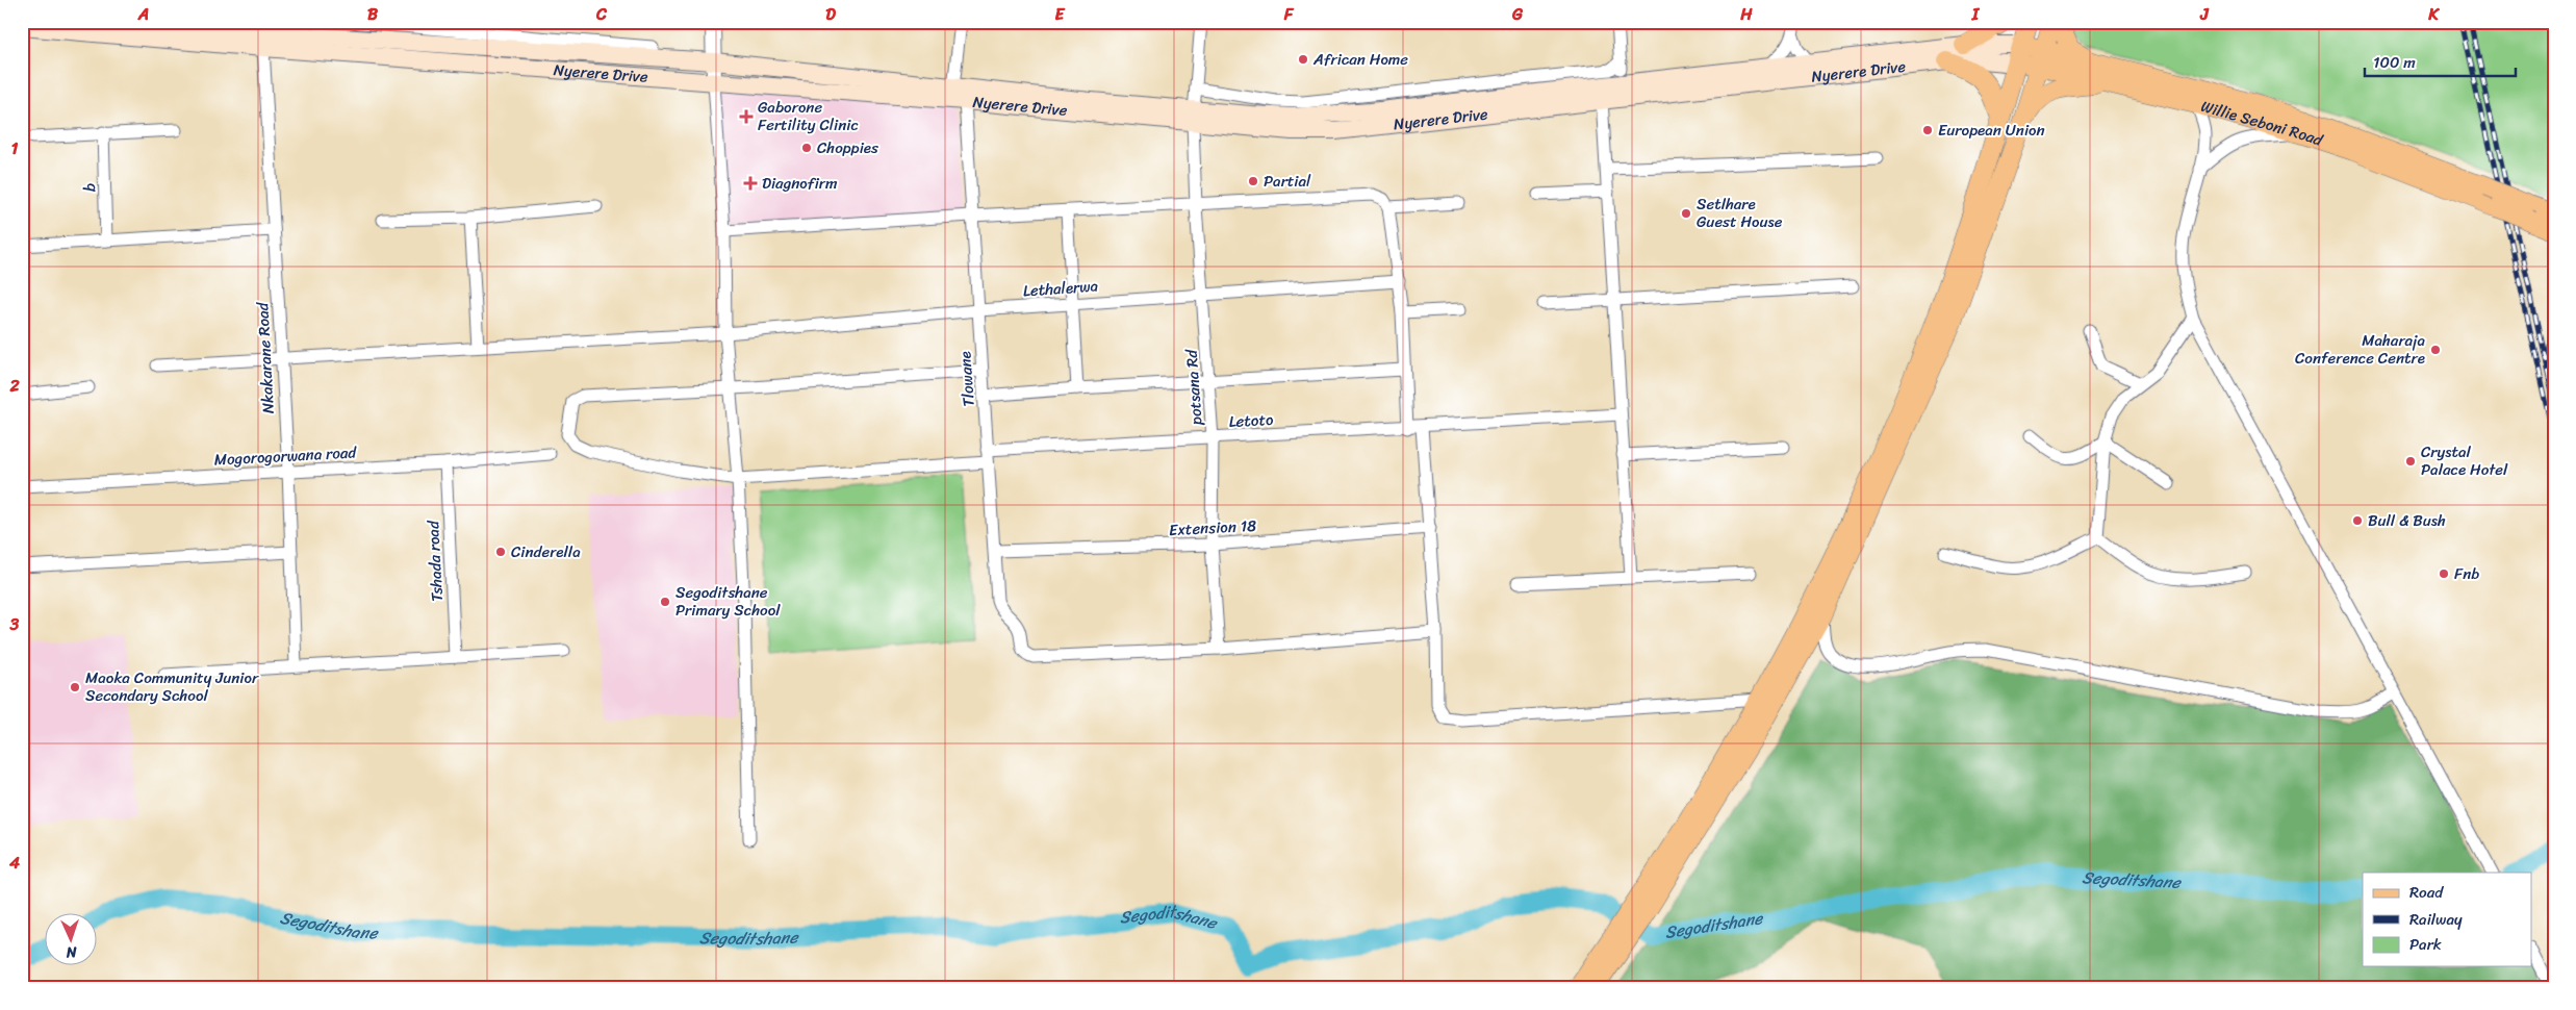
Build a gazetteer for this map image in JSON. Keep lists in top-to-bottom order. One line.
{"streets":{"main road":["Nyerere Drive","Willie Seboni Road"],"street":["b","Lethalerwa","Nkakarane Road","Tlowane","potsana Rd","Letoto","Mogorogorwana road","Extension 18","Tshada road"]},"crossings":[["Nyerere Drive","Willie Seboni Road"],["Nyerere Drive","Nkakarane Road"],["Nyerere Drive","Tlowane"],["Nyerere Drive","potsana Rd"],["Lethalerwa","Nkakarane Road"],["Lethalerwa","Tlowane"],["Lethalerwa","potsana Rd"],["Nkakarane Road","Mogorogorwana road"],["Tlowane","potsana Rd"],["Tlowane","Letoto"],["Tlowane","Extension 18"],["potsana Rd","Letoto"],["potsana Rd","Extension 18"],["Mogorogorwana road","Tshada road"]],"water":["Segoditshane"],"places":{"other":["African Home","European Union","Choppies","Partial","Setlhare Guest House","Maharaja Conference Centre","Crystal Palace Hotel","Bull & Bush","Cinderella","Fnb","Segoditshane Primary School","Maoka Community Junior Secondary School"],"health":["Gaborone Fertility Clinic","Diagnofirm"]},"legend":["Road","Railway","Park"],"scale_bar":"100 m","north":"bottom","grid":{"columns":["A","B","C","D","E","F","G","H","I","J","K"],"rows":["1","2","3","4"]}}
